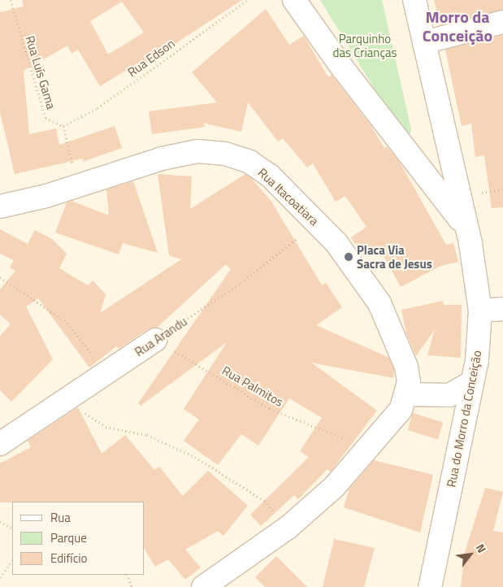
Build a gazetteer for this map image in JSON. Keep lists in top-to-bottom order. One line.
{"streets":{"street":["Rua Itacoatiara","Rua Arandu","Rua do Morro da Conceição"],"path":["Rua Edson","Rua Luís Gama","Rua Palmitos"]},"crossings":[["Rua Edson","Rua Luís Gama"],["Rua Itacoatiara","Rua Arandu"],["Rua Arandu","Rua Palmitos"]],"districts":["Morro da Conceição"],"parks":["Parquinho das Crianças"],"places":["Placa Via Sacra de Jesus"],"legend":["Rua","Parque","Edifício"],"north":"top right"}
